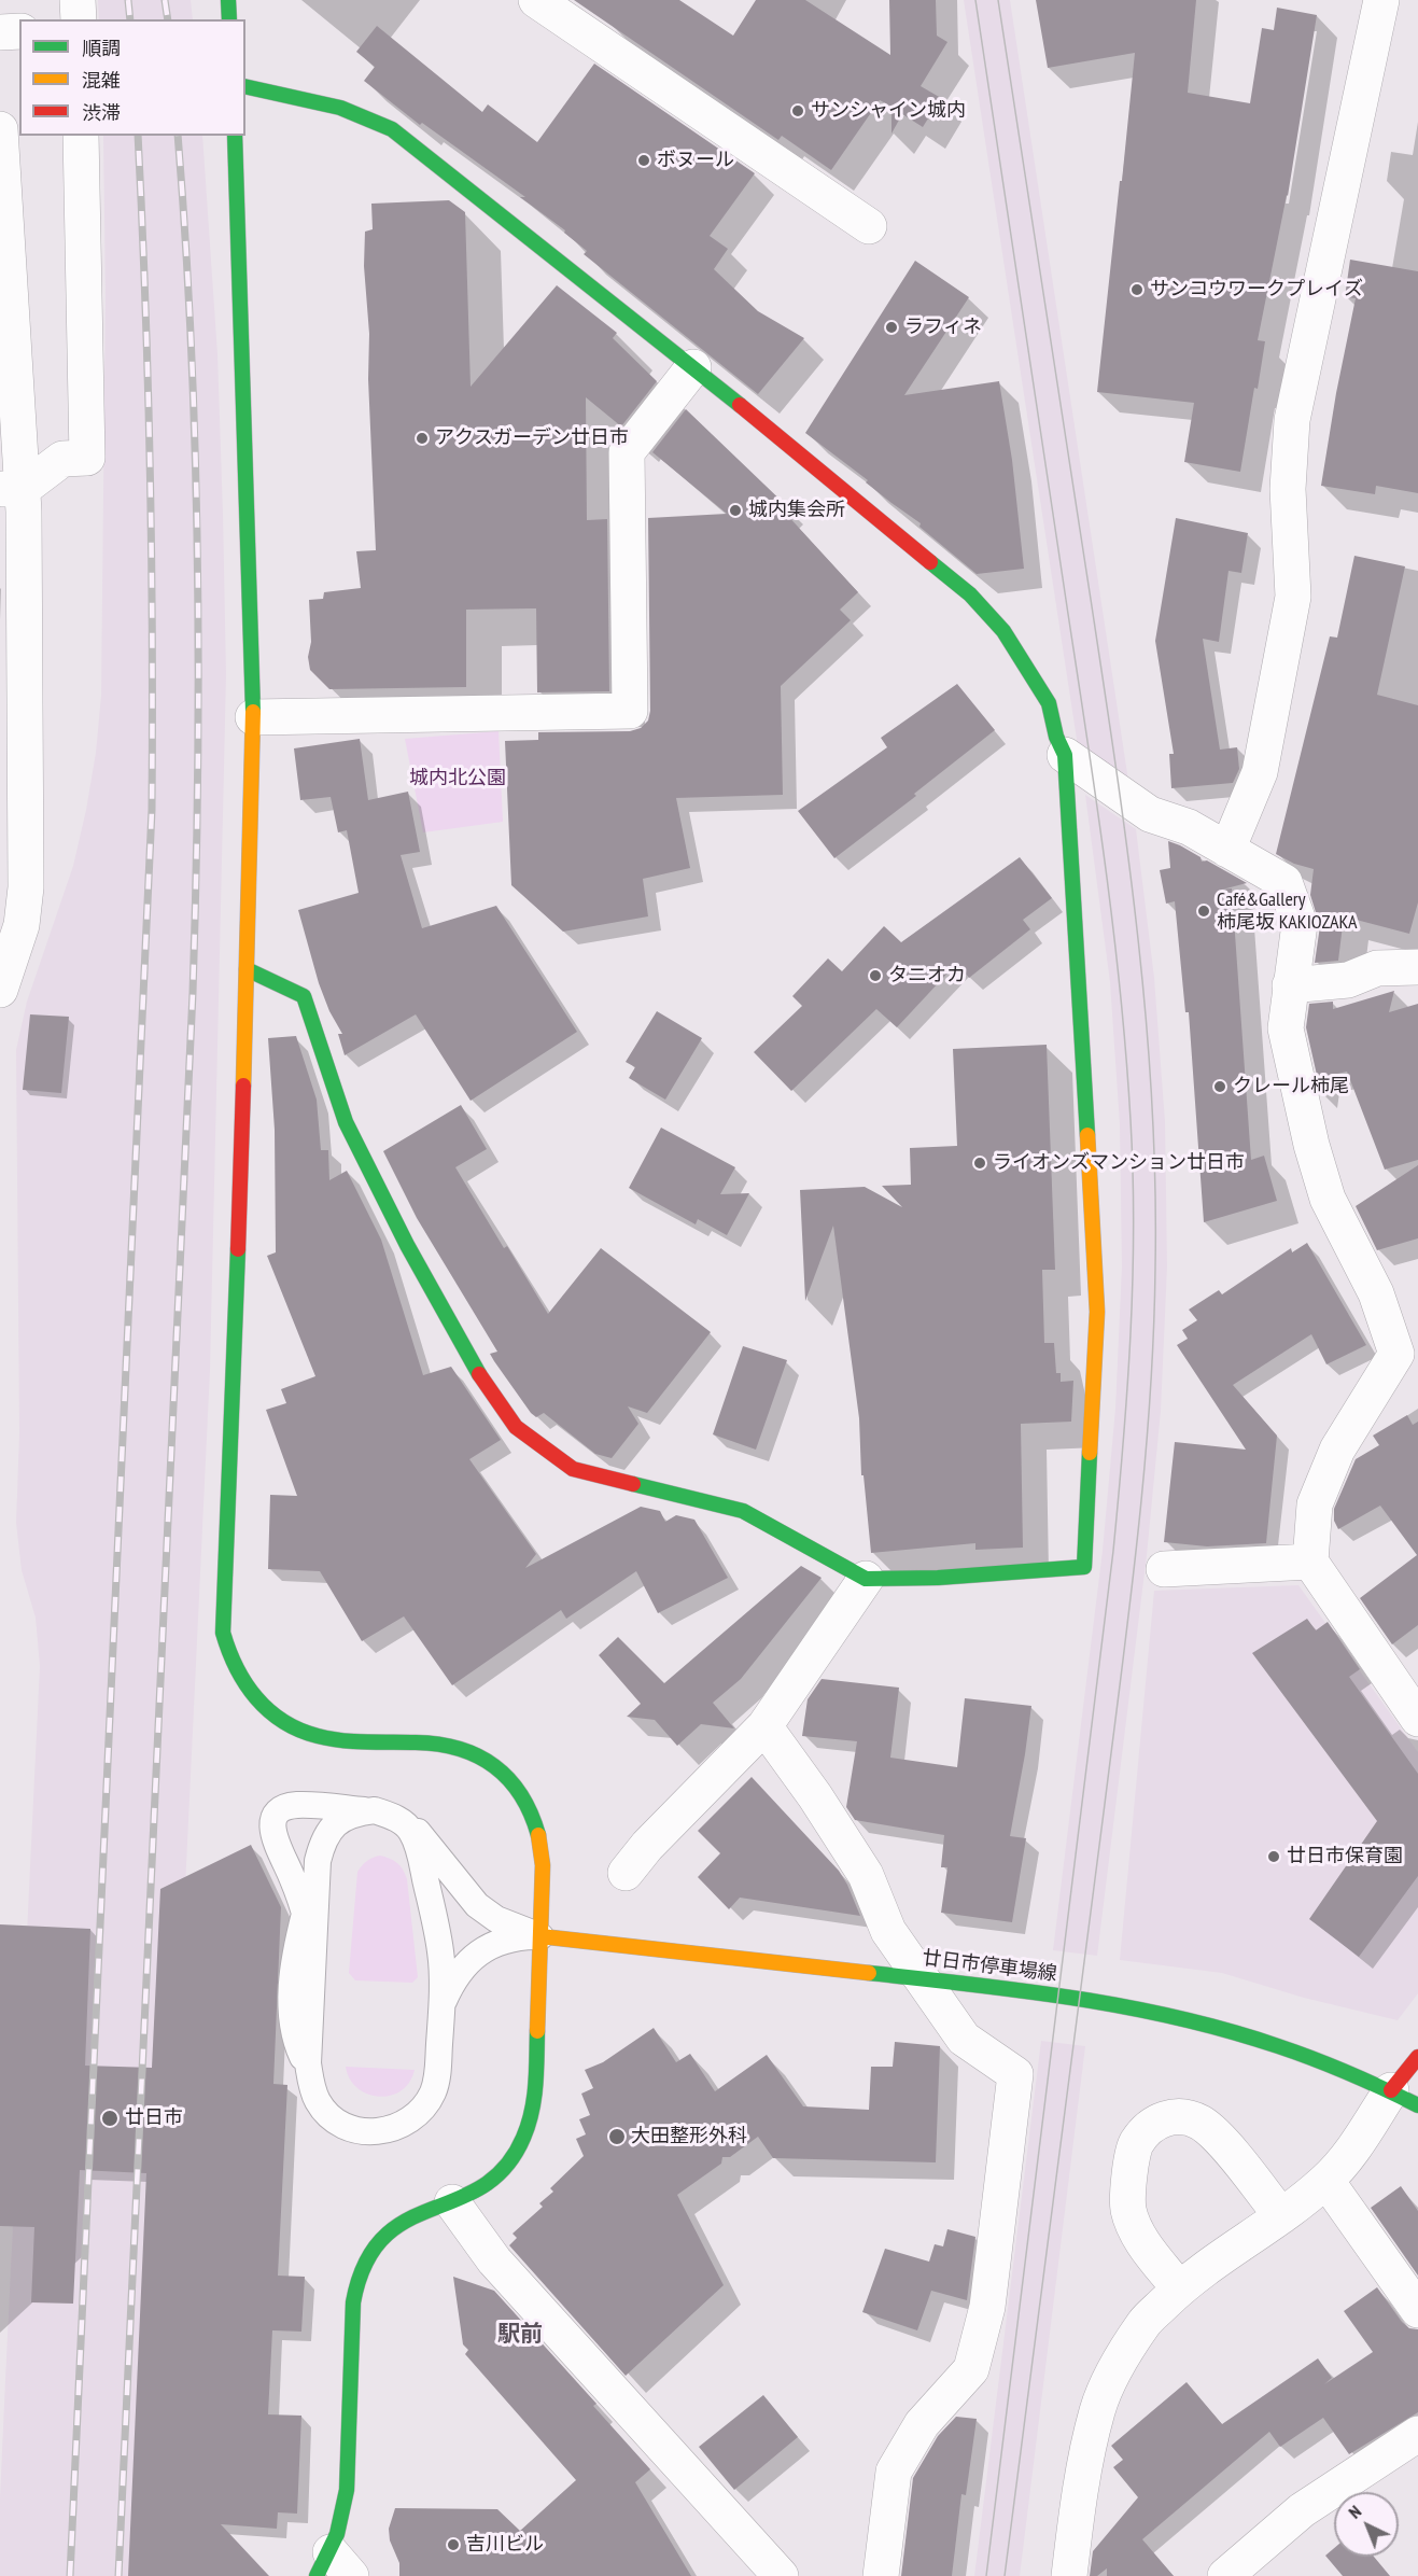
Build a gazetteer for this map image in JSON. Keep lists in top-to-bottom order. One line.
{"streets":{"street":["廿日市停車場線"]},"districts":["駅前"],"parks":["城内北公園"],"places":["サンシャイン城内","ボヌール","サンコウワークプレイズ","ラフィネ","アクスガーデン廿日市","城内集会所","Café&Gallery 柿尾坂 KAKIOZAKA","タニオカ","クレール柿尾","ライオンズマンション廿日市","廿日市保育園","廿日市","大田整形外科","吉川ビル"],"legend":["順調","混雑","渋滞"],"north":"top left"}
